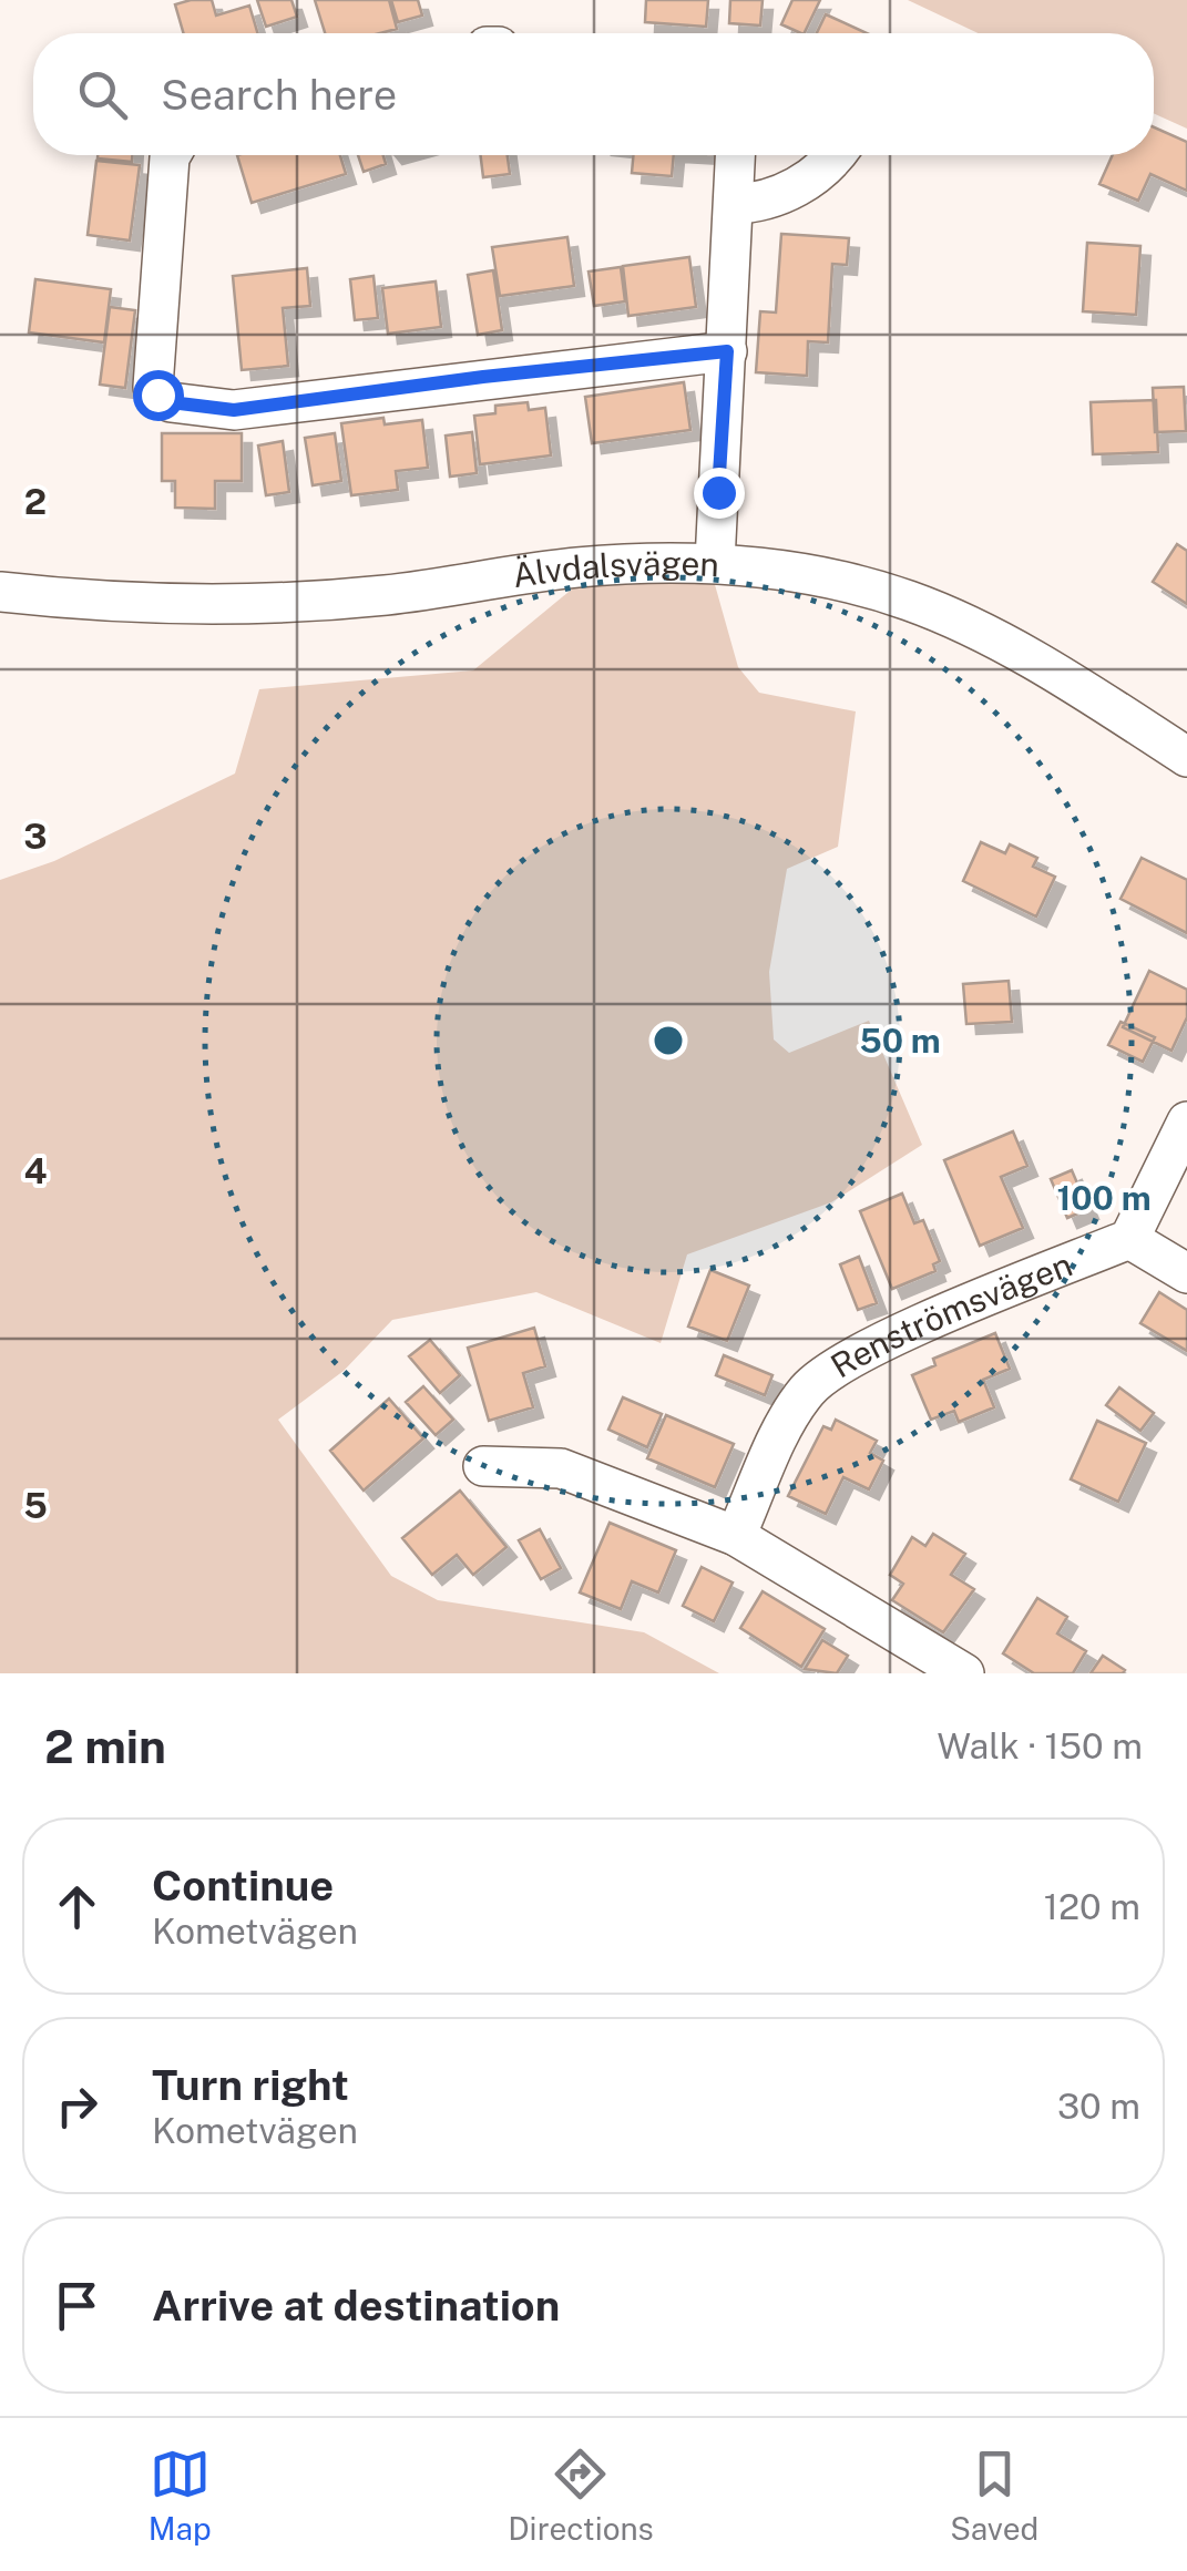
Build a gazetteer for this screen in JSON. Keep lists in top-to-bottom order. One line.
{"streets":{"street":["Älvdalsvägen","Renströmsvägen"]},"page":{"search":"Search here","heading":["2 min","Walk · 150 m"],"list":[["Continue","Kometvägen","120 m"],["Turn right","Kometvägen","30 m"],"Arrive at destination"],"nav":["Map","Directions","Saved"]},"grid":{"rows":["2","3","4","5"]},"rings":["50 m","100 m"]}
